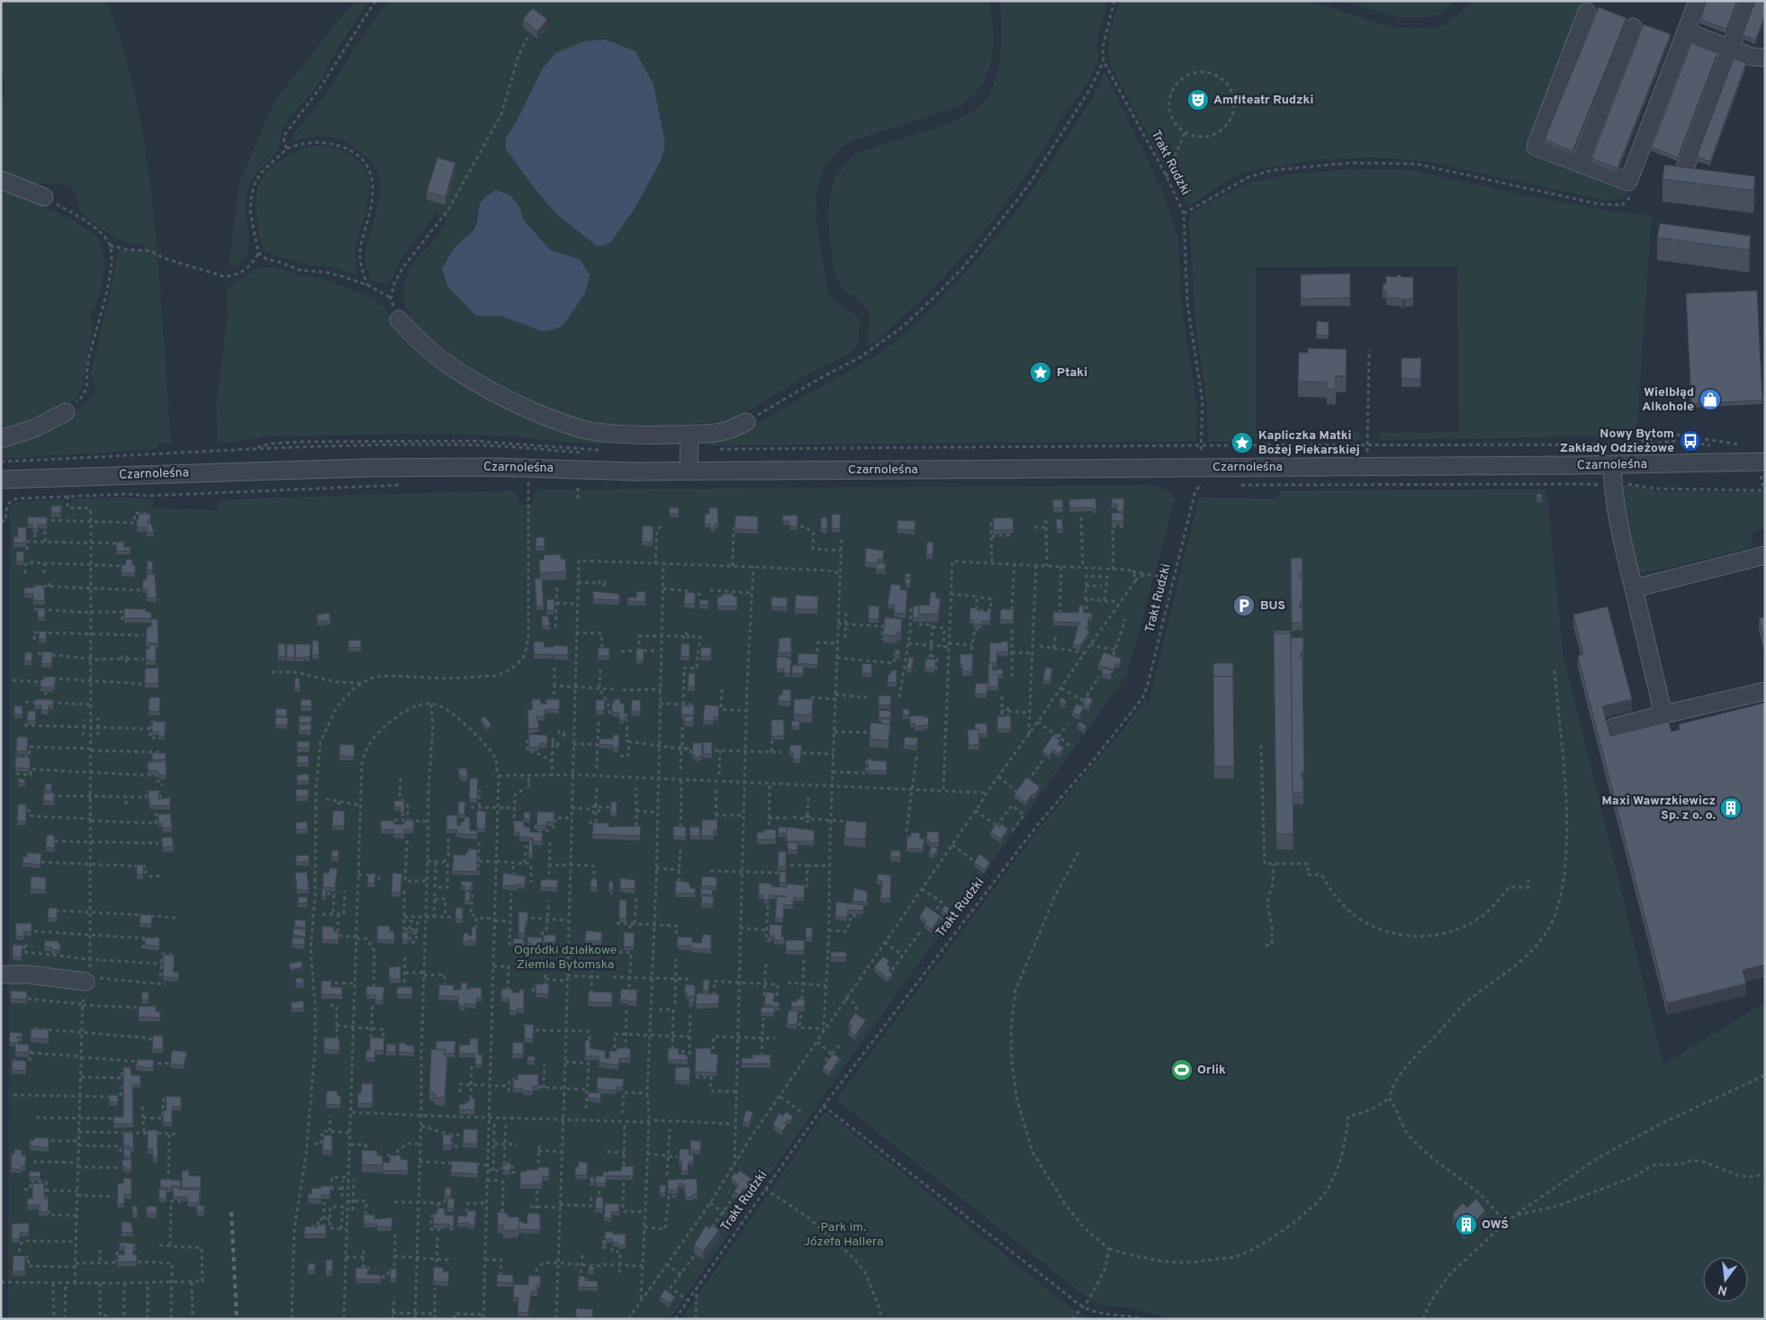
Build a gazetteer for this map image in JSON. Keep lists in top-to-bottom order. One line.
{"streets":{"street":["Czarnoleśna"],"path":["Trakt Rudzki"]},"parks":["Ogródki działkowe Ziemia Bytomska","Park im. Józefa Hallera"],"places":{"theatre":["Amfiteatr Rudzki"],"place":["Ptaki","Kapliczka Matki Bożej Piekarskiej"],"shop":["Wielbłąd Alkohole"],"bus stop":["Nowy Bytom Zakłady Odzieżowe"],"parking":["BUS"],"building":["Maxi Wawrzkiewicz Sp. z o. o.","OWŚ"],"sports":["Orlik"]},"north":"bottom"}
